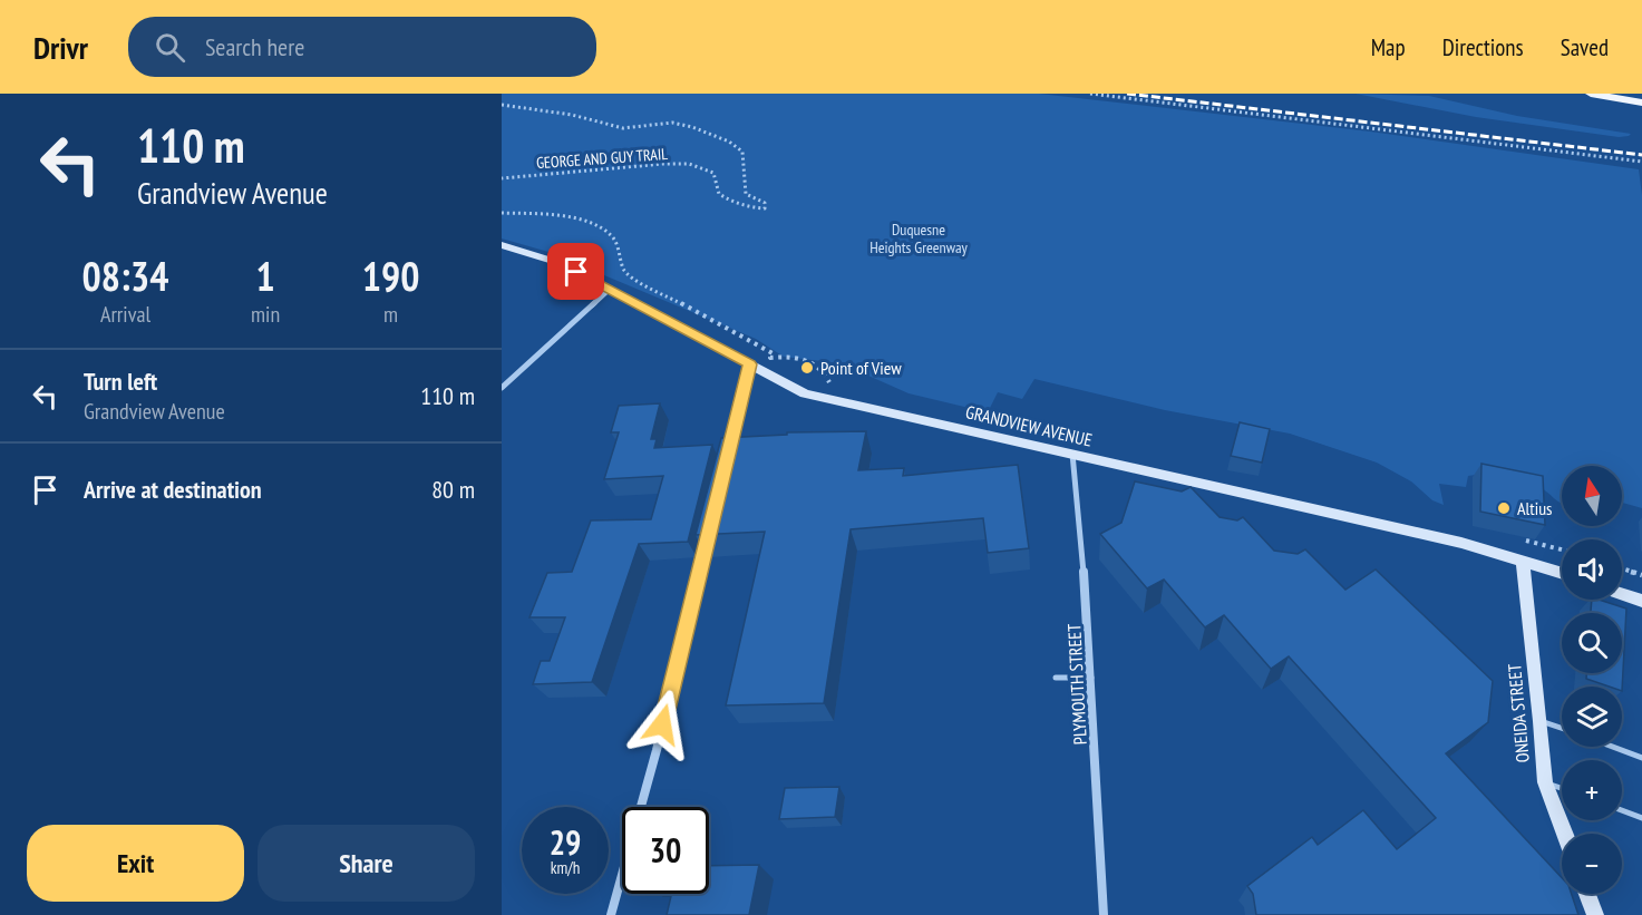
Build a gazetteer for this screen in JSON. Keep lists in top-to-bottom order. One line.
{"streets":{"street":["GRANDVIEW AVENUE","PLYMOUTH STREET","ONEIDA STREET"],"path":["GEORGE AND GUY TRAIL"]},"crossings":[["GRANDVIEW AVENUE","PLYMOUTH STREET"],["GRANDVIEW AVENUE","ONEIDA STREET"]],"parks":["Duquesne Heights Greenway"],"places":["Point of View","Altius"],"north":"top","page":{"header":"Drivr","search":"Search here","nav":["Map","Directions","Saved"],"turn":["110 m","Grandview Avenue"],"eta":["08:34","Arrival","1","min","190","m"],"list":[{"name":"Turn left","note":"Grandview Avenue","value":"110 m"},{"name":"Arrive at destination","value":"80 m"}],"map_buttons":["+","−"],"speed":"29 km/h","limit":"30","buttons":["Exit","Share"]}}
